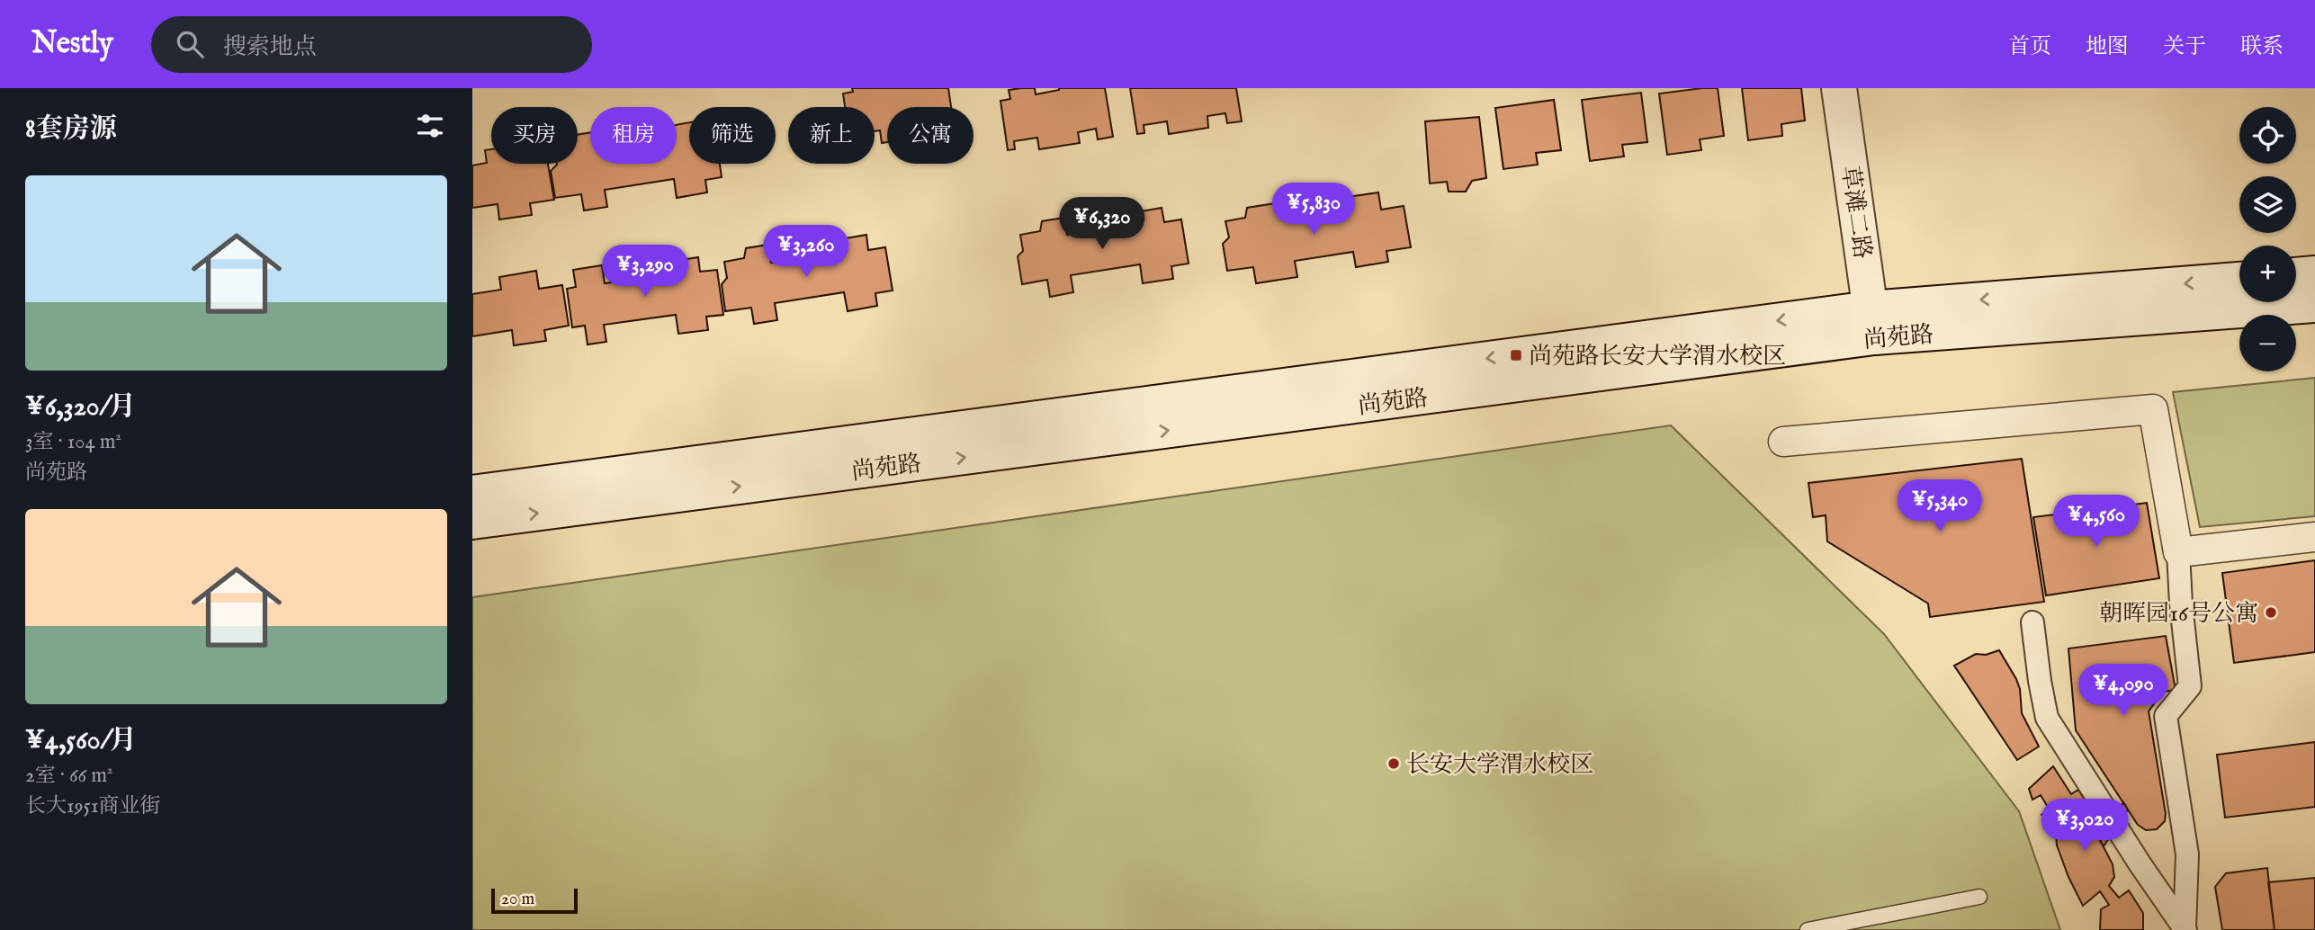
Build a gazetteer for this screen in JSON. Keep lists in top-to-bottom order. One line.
{"streets":{"main road":["草滩二路","尚苑路"]},"crossings":[["草滩二路","尚苑路"]],"places":{"transit":["尚苑路长安大学渭水校区"],"other":["朝晖园16号公寓","长安大学渭水校区"]},"scale_bar":"20 m","page":{"header":"Nestly","search":"搜索地点","nav":["首页","地图","关于","联系"],"heading":"8套房源","map_buttons":["+","−"],"chip":["买房","租房","筛选","新上","公寓"],"list":[{"name":"¥6,320/月","note":"3室 · 104 m² · 尚苑路"},{"name":"¥4,560/月","note":"2室 · 66 m² · 长大1951商业街"}],"price":["¥5,830","¥6,320","¥3,260","¥3,290","¥5,340","¥4,560","¥4,090","¥3,020"],"scale":"20 m"}}
